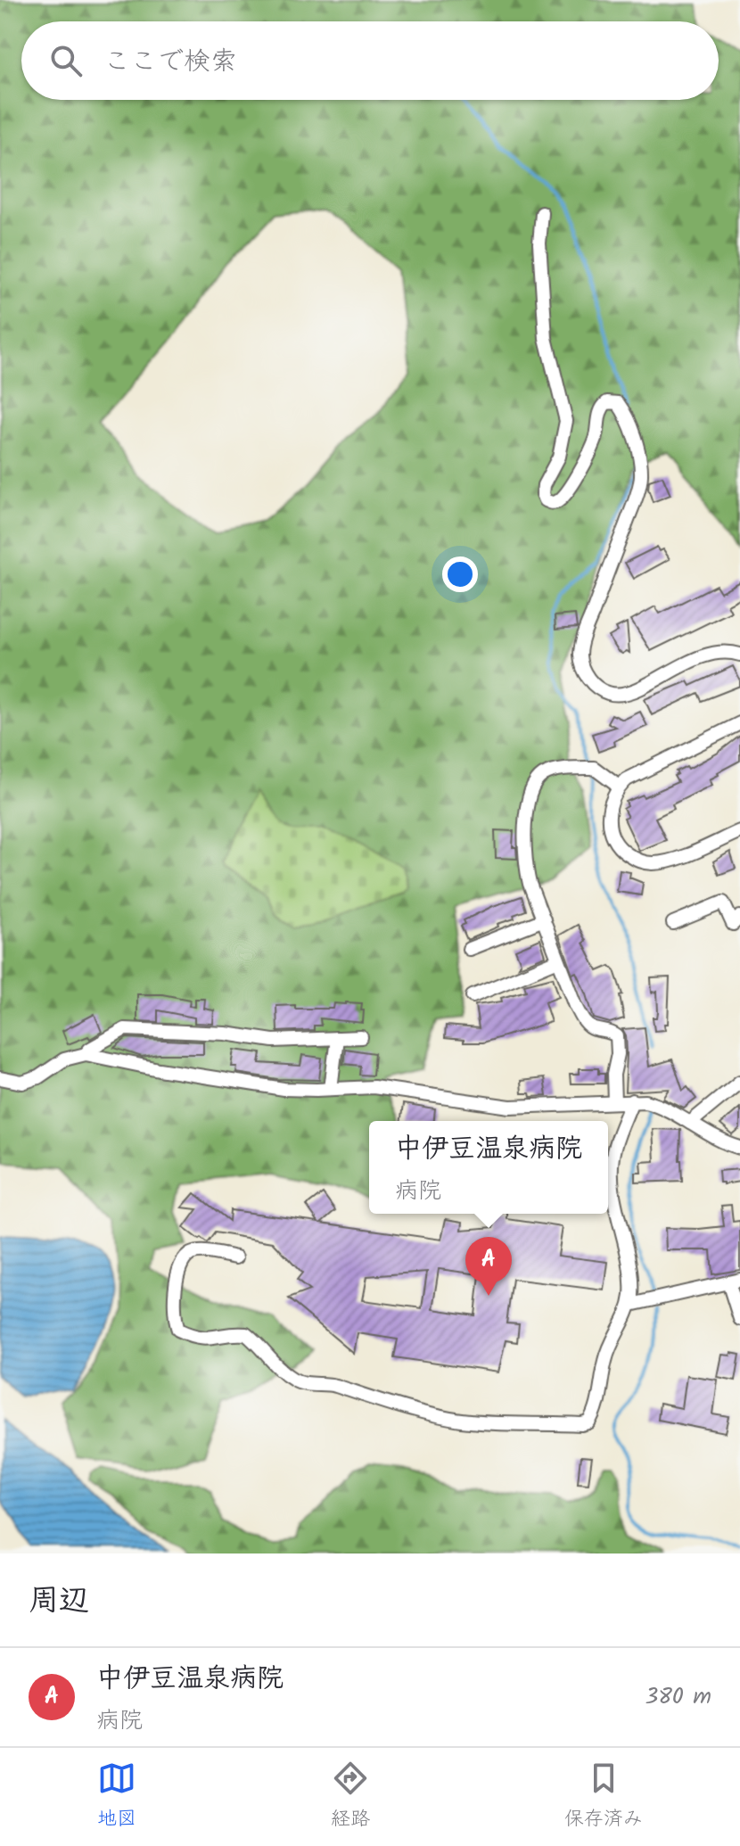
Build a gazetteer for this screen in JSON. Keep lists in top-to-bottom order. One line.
{"page":{"search":"ここで検索","popup":["中伊豆温泉病院","病院"],"pins":"A","heading":"周辺","list":[{"mark":"A","name":"中伊豆温泉病院","note":"病院","value":"380 m"}],"nav":["地図","経路","保存済み"]}}
